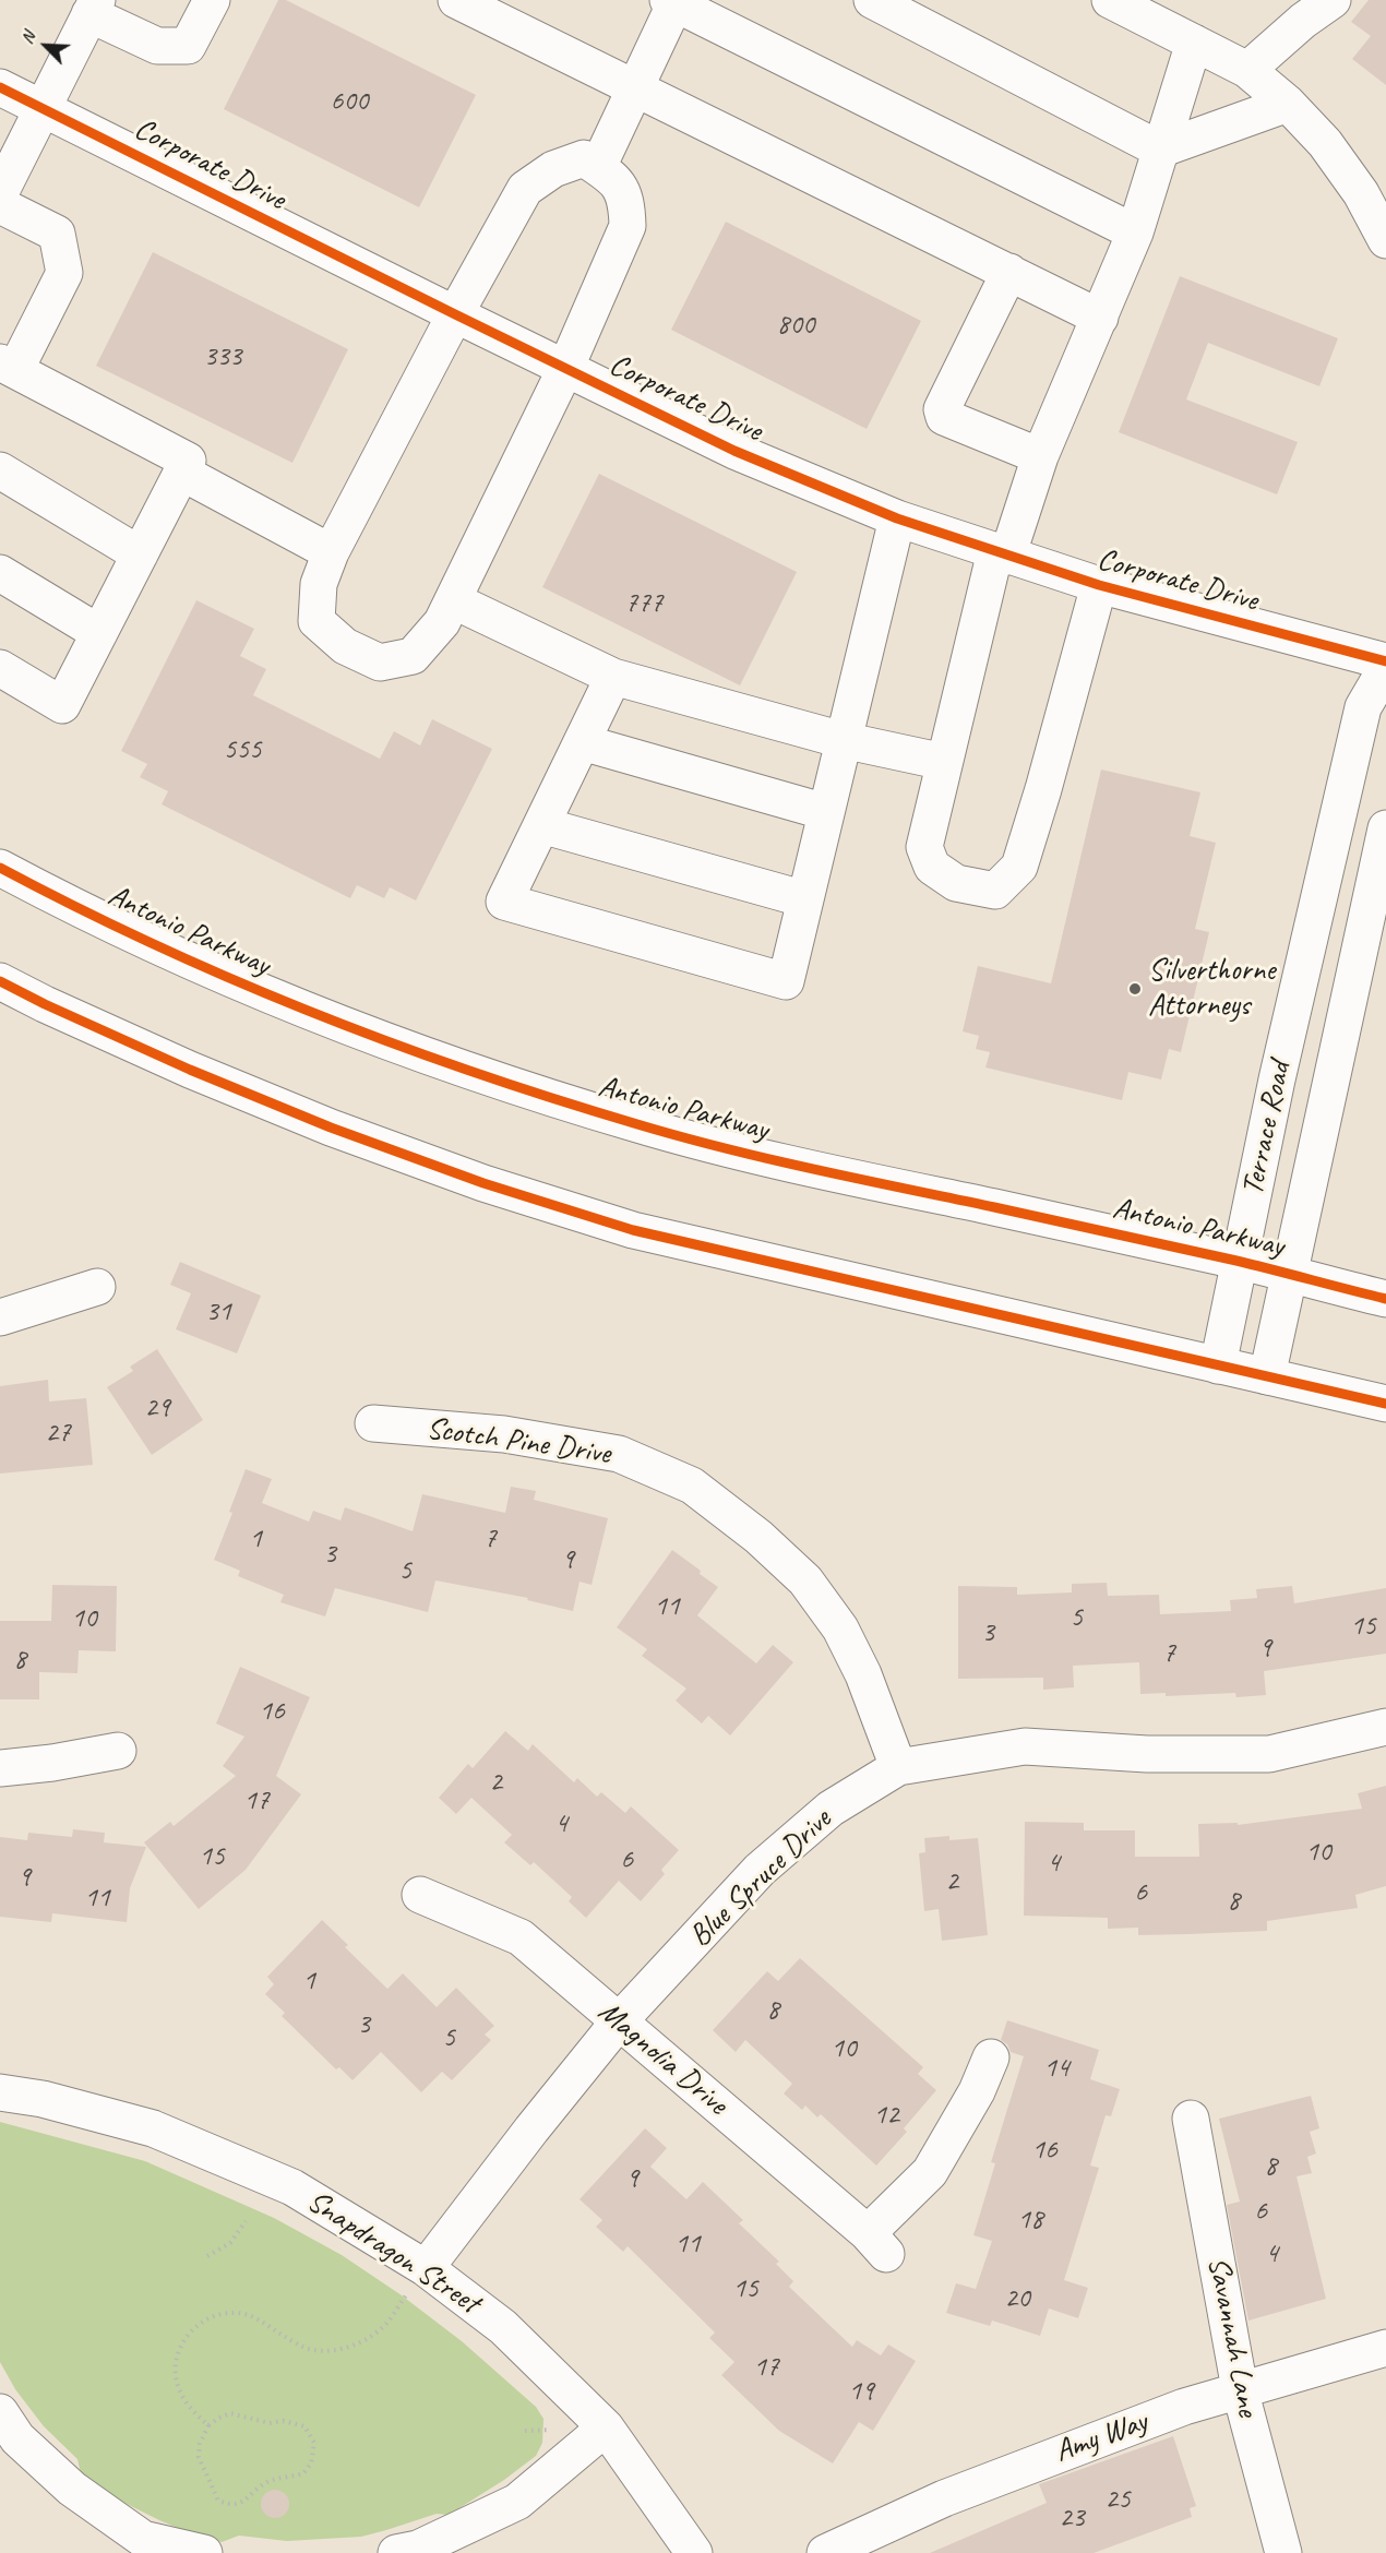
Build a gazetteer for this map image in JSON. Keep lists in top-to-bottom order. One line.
{"streets":{"street":["Corporate Drive","Antonio Parkway","Terrace Road","Scotch Pine Drive","Blue Spruce Drive","Magnolia Drive","Snapdragon Street","Savannah Lane","Amy Way"]},"crossings":[["Antonio Parkway","Terrace Road"],["Scotch Pine Drive","Blue Spruce Drive"],["Blue Spruce Drive","Magnolia Drive"],["Blue Spruce Drive","Snapdragon Street"],["Savannah Lane","Amy Way"]],"places":["Silverthorne Attorneys"],"house_numbers":["600","800","333","777","555","31","29","27","1","7","3","9","5","11","5","10","15","3","9","7","8","16","2","17","4","10","15","6","4","9","2","6","11","8","1","8","3","5","10","14","12","16","8","9","6","18","11","4","15","20","17","19","25","23"],"north":"top left"}
